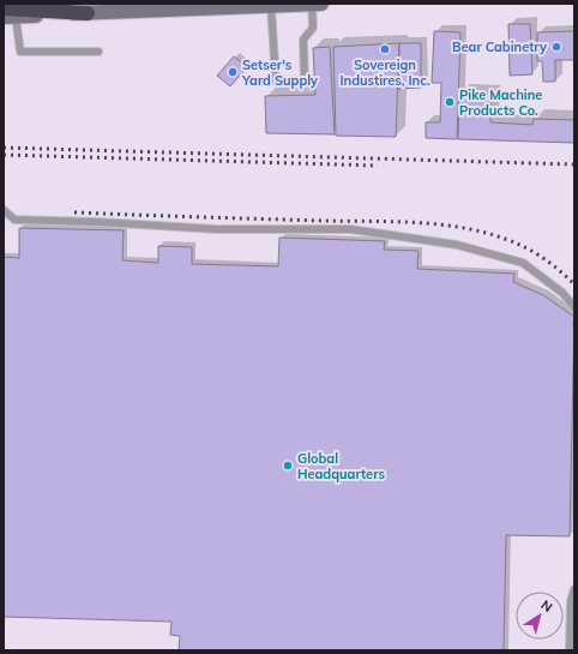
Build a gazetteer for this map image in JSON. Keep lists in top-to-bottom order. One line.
{"places":["Bear Cabinetry","Sovereign Industires, Inc.","Setser's Yard Supply","Pike Machine Products Co.","Global Headquarters"],"north":"top right"}
